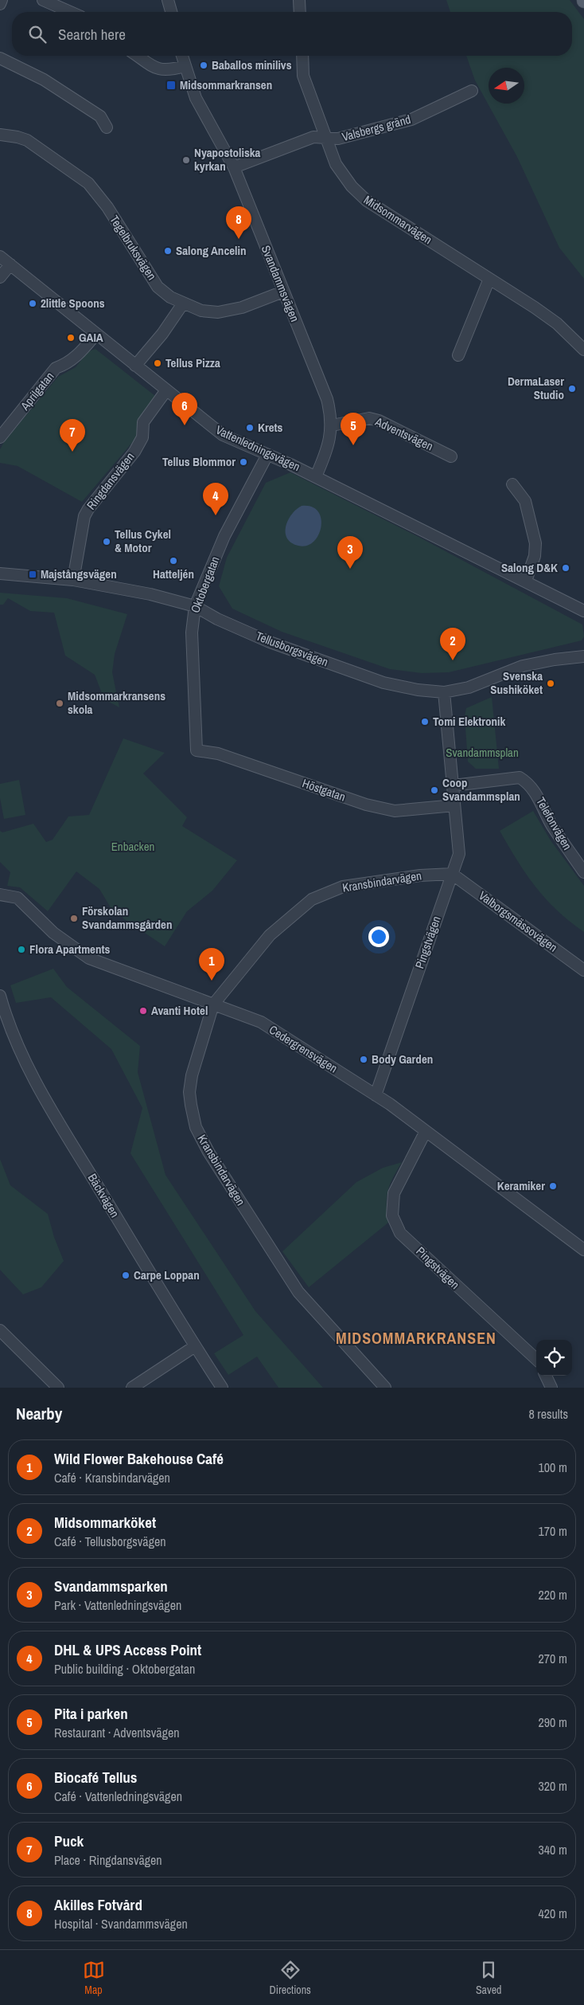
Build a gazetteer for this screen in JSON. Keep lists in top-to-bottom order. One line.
{"streets":{"street":["Valsbergs gränd","Midsommarvägen","Tegelbruksvägen","Svandammsvägen","Aprilgatan","Adventsvägen","Vattenledningsvägen","Ringdansvägen","Oktobergatan","Tellusborgsvägen","Höstgatan","Telefonvägen","Kransbindarvägen","Valborgsmässovägen","Pingstvägen","Cedergrensvägen","Bäckvägen"]},"crossings":[["Valsbergs gränd","Midsommarvägen"],["Valsbergs gränd","Svandammsvägen"],["Tegelbruksvägen","Svandammsvägen"],["Svandammsvägen","Adventsvägen"],["Svandammsvägen","Vattenledningsvägen"],["Aprilgatan","Vattenledningsvägen"],["Vattenledningsvägen","Ringdansvägen"],["Vattenledningsvägen","Oktobergatan"],["Ringdansvägen","Tellusborgsvägen"],["Oktobergatan","Tellusborgsvägen"],["Oktobergatan","Höstgatan"],["Höstgatan","Pingstvägen"],["Telefonvägen","Pingstvägen"],["Kransbindarvägen","Valborgsmässovägen"],["Kransbindarvägen","Pingstvägen"],["Kransbindarvägen","Cedergrensvägen"],["Valborgsmässovägen","Pingstvägen"],["Pingstvägen","Cedergrensvägen"]],"districts":["MIDSOMMARKRANSEN"],"parks":["Svandammsplan","Enbacken"],"places":{"other":["Baballos minilivs","Nyapostoliska kyrkan","Salong Ancelin","2little Spoons","GAIA","Tellus Pizza","DermaLaser Studio","Krets","Tellus Blommor","Tellus Cykel & Motor","Hatteljén","Salong D&K","Svenska Sushiköket","Midsommarkransens skola","Tomi Elektronik","Coop Svandammsplan","Förskolan Svandammsgården","Flora Apartments","Avanti Hotel","Body Garden","Keramiker","Carpe Loppan"],"transit":["Midsommarkransen","Majstångsvägen"]},"north":"left","page":{"search":"Search here","pins":["8","6","5","7","4","3","2","1"],"heading":["Nearby","8 results"],"list":[{"mark":"1","name":"Wild Flower Bakehouse Café","note":"Café · Kransbindarvägen","value":"100 m"},{"mark":"2","name":"Midsommarköket","note":"Café · Tellusborgsvägen","value":"170 m"},{"mark":"3","name":"Svandammsparken","note":"Park · Vattenledningsvägen","value":"220 m"},{"mark":"4","name":"DHL & UPS Access Point","note":"Public building · Oktobergatan","value":"270 m"},{"mark":"5","name":"Pita i parken","note":"Restaurant · Adventsvägen","value":"290 m"},{"mark":"6","name":"Biocafé Tellus","note":"Café · Vattenledningsvägen","value":"320 m"},{"mark":"7","name":"Puck","note":"Place · Ringdansvägen","value":"340 m"},{"mark":"8","name":"Akilles Fotvård","note":"Hospital · Svandammsvägen","value":"420 m"}],"nav":["Map","Directions","Saved"]}}
